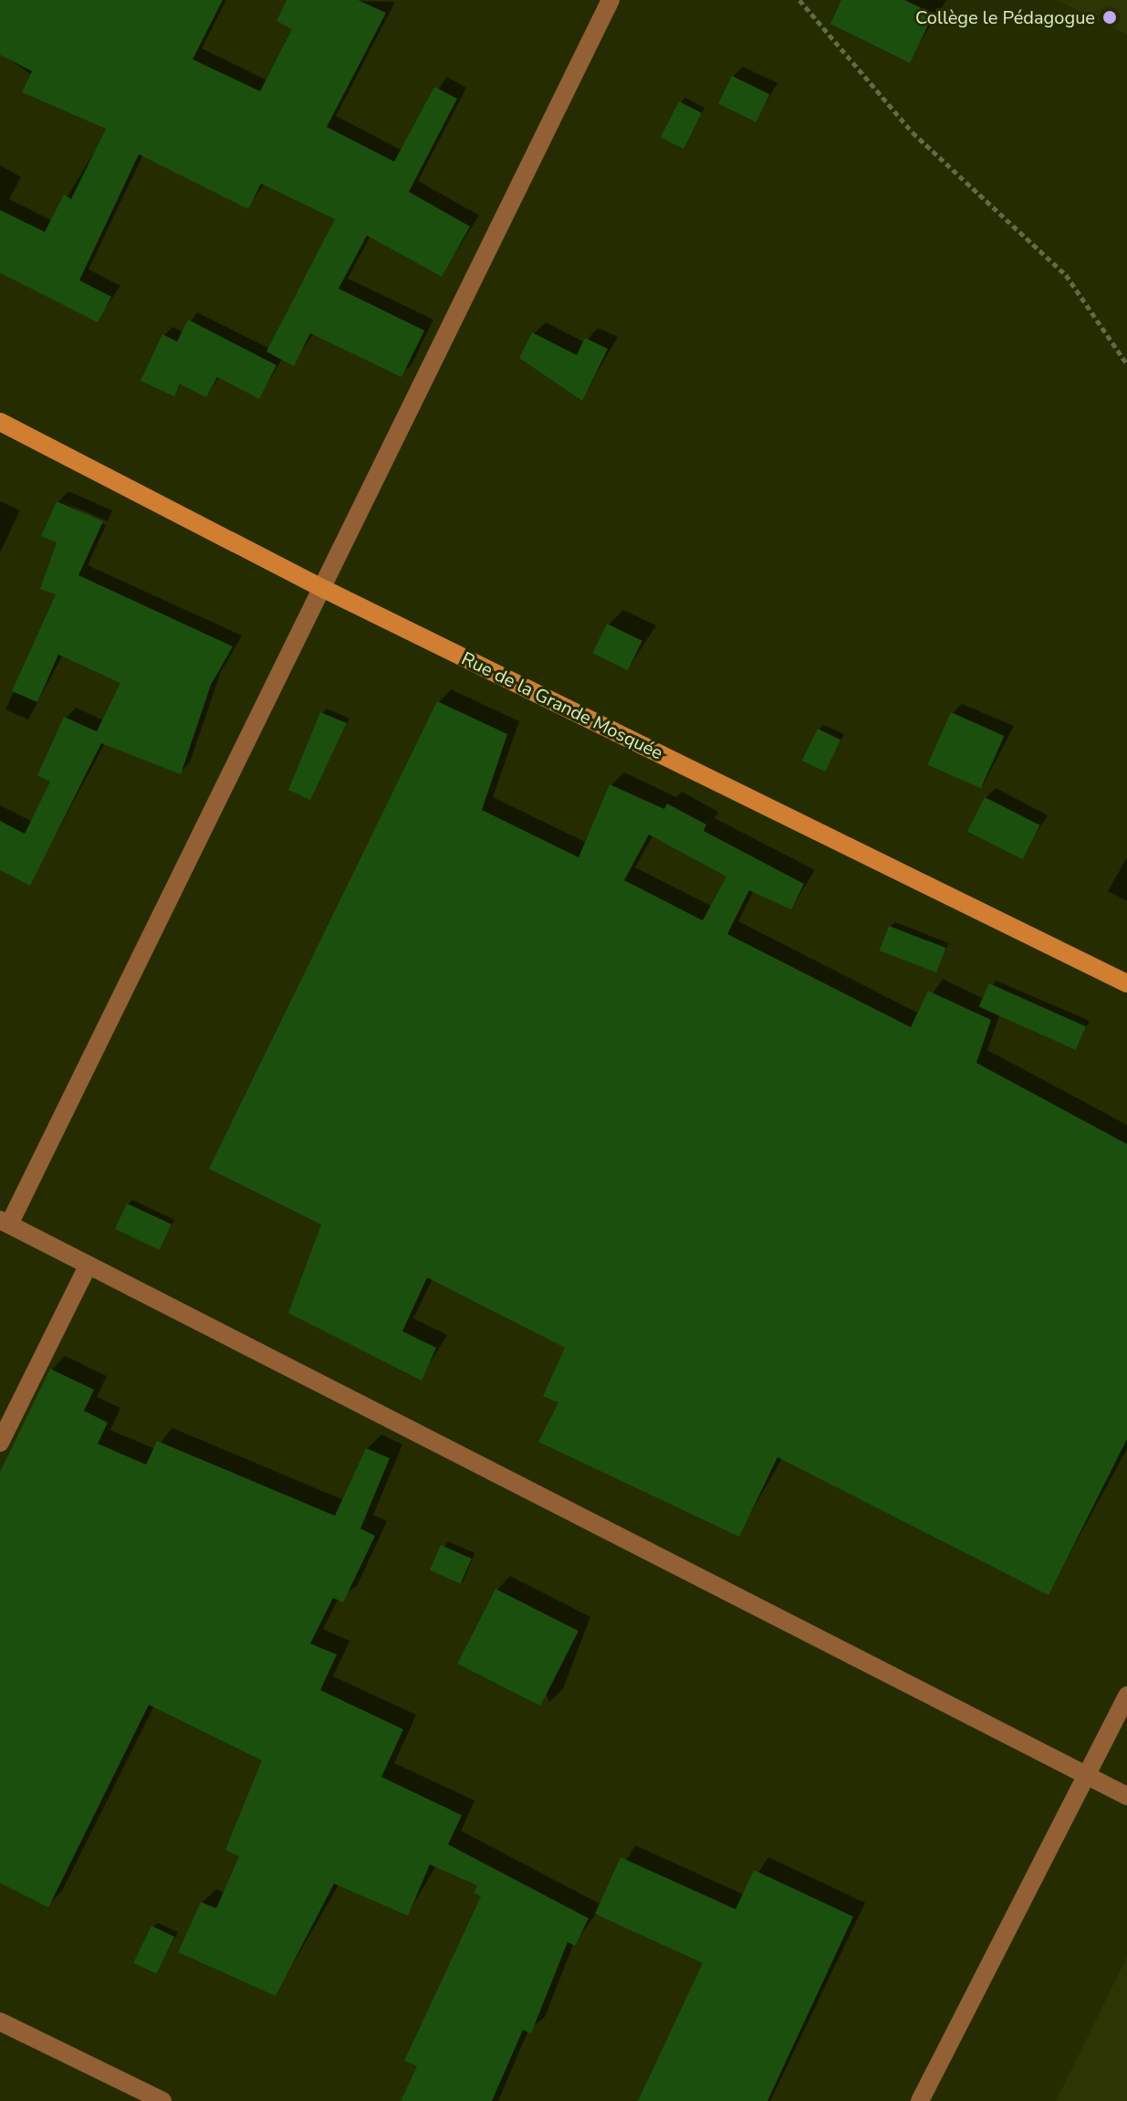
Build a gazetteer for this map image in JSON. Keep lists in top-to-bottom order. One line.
{"streets":{"street":["Rue de la Grande Mosquée"]},"places":["Collège le Pédagogue"]}
